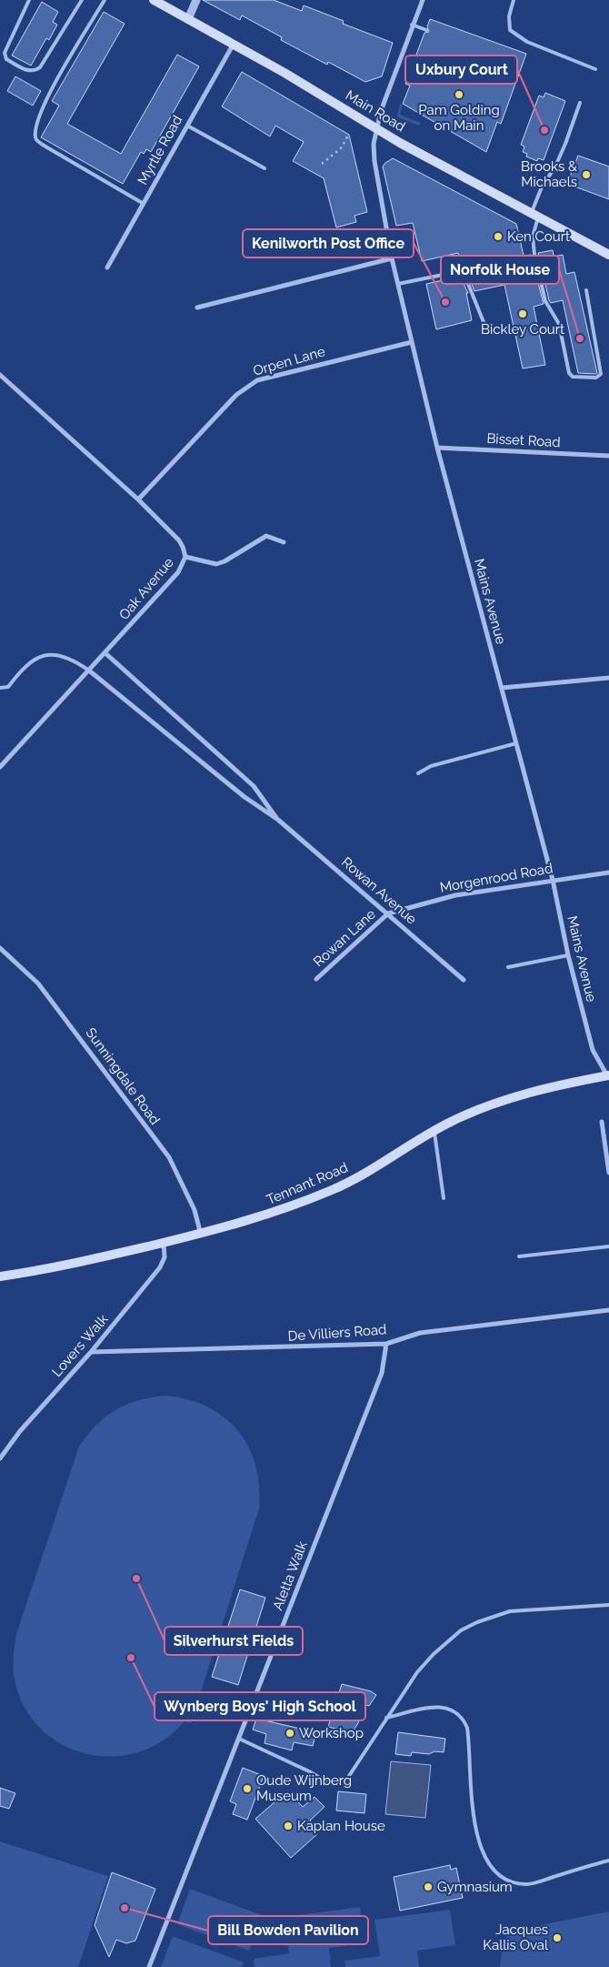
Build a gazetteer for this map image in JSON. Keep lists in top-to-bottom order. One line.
{"streets":{"main road":["Main Road","Tennant Road"],"street":["Myrtle Road","Orpen Lane","Bisset Road","Oak Avenue","Mains Avenue","Morgenrood Road","Rowan Avenue","Rowan Lane","Sunningdale Road","De Villiers Road","Lovers Walk","Aletta Walk"]},"crossings":[["Main Road","Myrtle Road"],["Main Road","Mains Avenue"],["Orpen Lane","Oak Avenue"],["Orpen Lane","Mains Avenue"],["Bisset Road","Mains Avenue"],["Oak Avenue","Rowan Avenue"],["Mains Avenue","Morgenrood Road"],["Mains Avenue","Tennant Road"],["Morgenrood Road","Rowan Avenue"],["Morgenrood Road","Rowan Lane"],["Rowan Avenue","Rowan Lane"],["Sunningdale Road","Tennant Road"],["Tennant Road","Lovers Walk"],["De Villiers Road","Lovers Walk"],["De Villiers Road","Aletta Walk"]],"places":["Pam Golding on Main","Uxbury Court","Brooks & Michaels","Ken Court","Kenilworth Post Office","Bickley Court","Norfolk House","Silverhurst Fields","Wynberg Boys' High School","Workshop","Oude Wijnberg Museum","Kaplan House","Gymnasium","Bill Bowden Pavilion","Jacques Kallis Oval"]}
